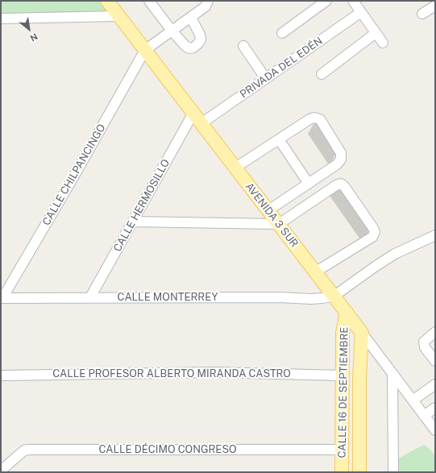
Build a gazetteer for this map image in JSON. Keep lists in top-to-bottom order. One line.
{"streets":{"main road":["AVENIDA 3 SUR","CALLE 16 DE SEPTIEMBRE"],"street":["PRIVADA DEL EDÉN","CALLE CHILPANCINGO","CALLE HERMOSILLO","CALLE MONTERREY","CALLE PROFESOR ALBERTO MIRANDA CASTRO","CALLE DÉCIMO CONGRESO"]},"crossings":[["PRIVADA DEL EDÉN","AVENIDA 3 SUR"],["CALLE CHILPANCINGO","AVENIDA 3 SUR"],["CALLE CHILPANCINGO","CALLE MONTERREY"],["CALLE HERMOSILLO","AVENIDA 3 SUR"],["CALLE HERMOSILLO","CALLE MONTERREY"],["AVENIDA 3 SUR","CALLE MONTERREY"],["AVENIDA 3 SUR","CALLE 16 DE SEPTIEMBRE"],["CALLE PROFESOR ALBERTO MIRANDA CASTRO","CALLE 16 DE SEPTIEMBRE"],["CALLE 16 DE SEPTIEMBRE","CALLE DÉCIMO CONGRESO"]],"north":"bottom right"}
